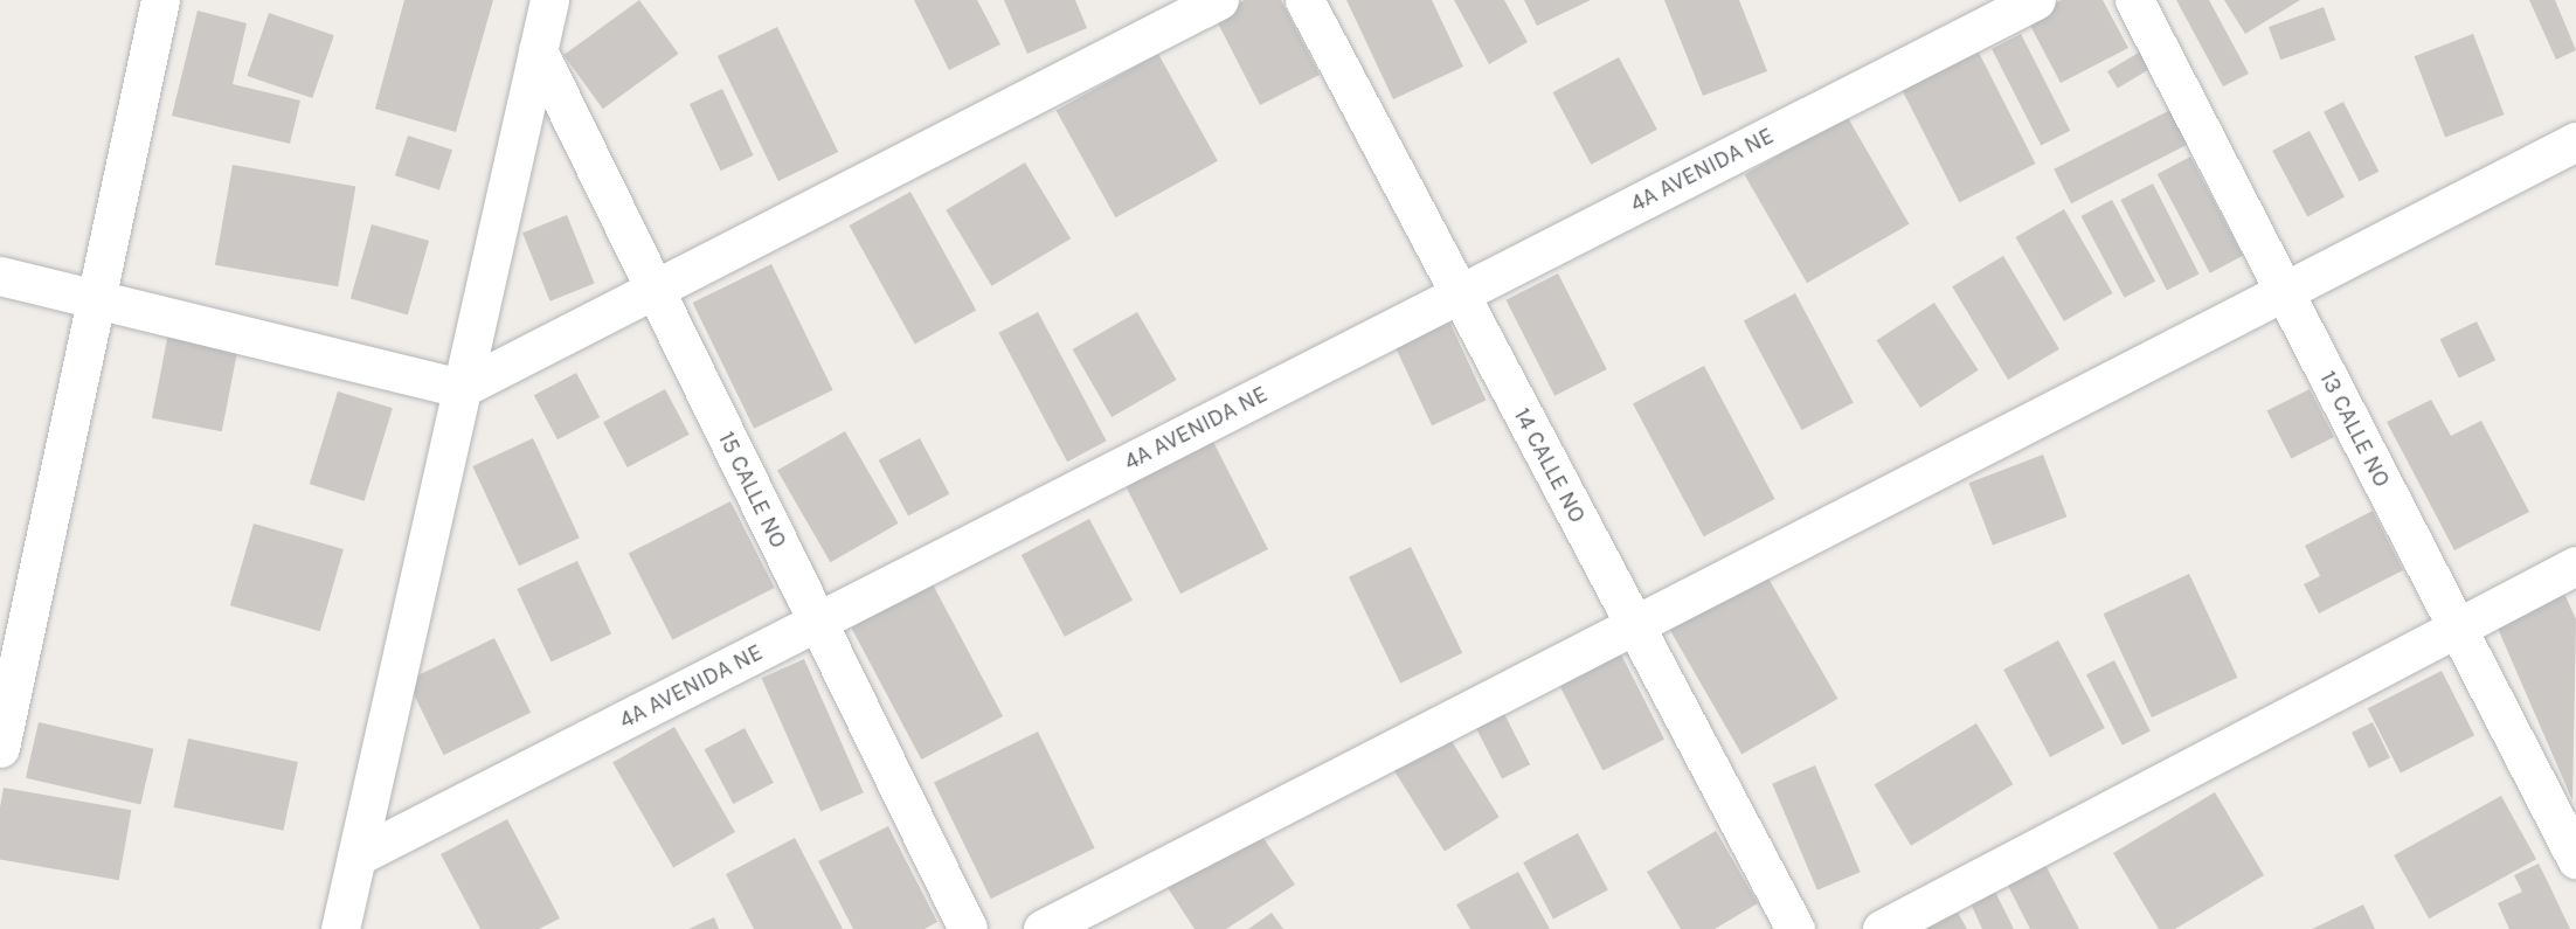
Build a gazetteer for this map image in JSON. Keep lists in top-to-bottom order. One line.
{"streets":{"street":["4A AVENIDA NE","13 CALLE NO","14 CALLE NO","15 CALLE NO"]},"crossings":[["4A AVENIDA NE","14 CALLE NO"],["4A AVENIDA NE","15 CALLE NO"]]}
